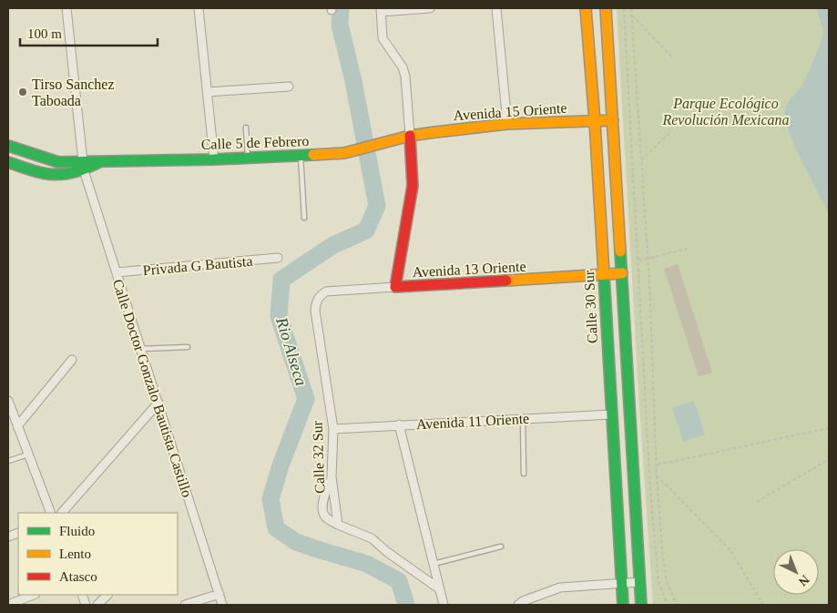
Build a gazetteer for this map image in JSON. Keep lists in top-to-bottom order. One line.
{"streets":{"main road":["Avenida 15 Oriente","Calle 5 de Febrero","Avenida 13 Oriente","Calle 30 Sur"],"street":["Privada G Bautista","Calle Doctor Gonzalo Bautista Castillo","Avenida 11 Oriente","Calle 32 Sur"]},"crossings":[["Avenida 15 Oriente","Calle 5 de Febrero"],["Avenida 15 Oriente","Calle 30 Sur"],["Calle 5 de Febrero","Calle Doctor Gonzalo Bautista Castillo"],["Privada G Bautista","Calle Doctor Gonzalo Bautista Castillo"],["Avenida 13 Oriente","Calle 30 Sur"],["Avenida 13 Oriente","Calle 32 Sur"],["Calle 30 Sur","Avenida 11 Oriente"],["Avenida 11 Oriente","Calle 32 Sur"]],"water":["Rio Alseca"],"parks":["Parque Ecológico Revolución Mexicana"],"places":["Tirso Sanchez Taboada"],"legend":["Fluido","Lento","Atasco"],"scale_bar":"100 m","north":"bottom right"}
